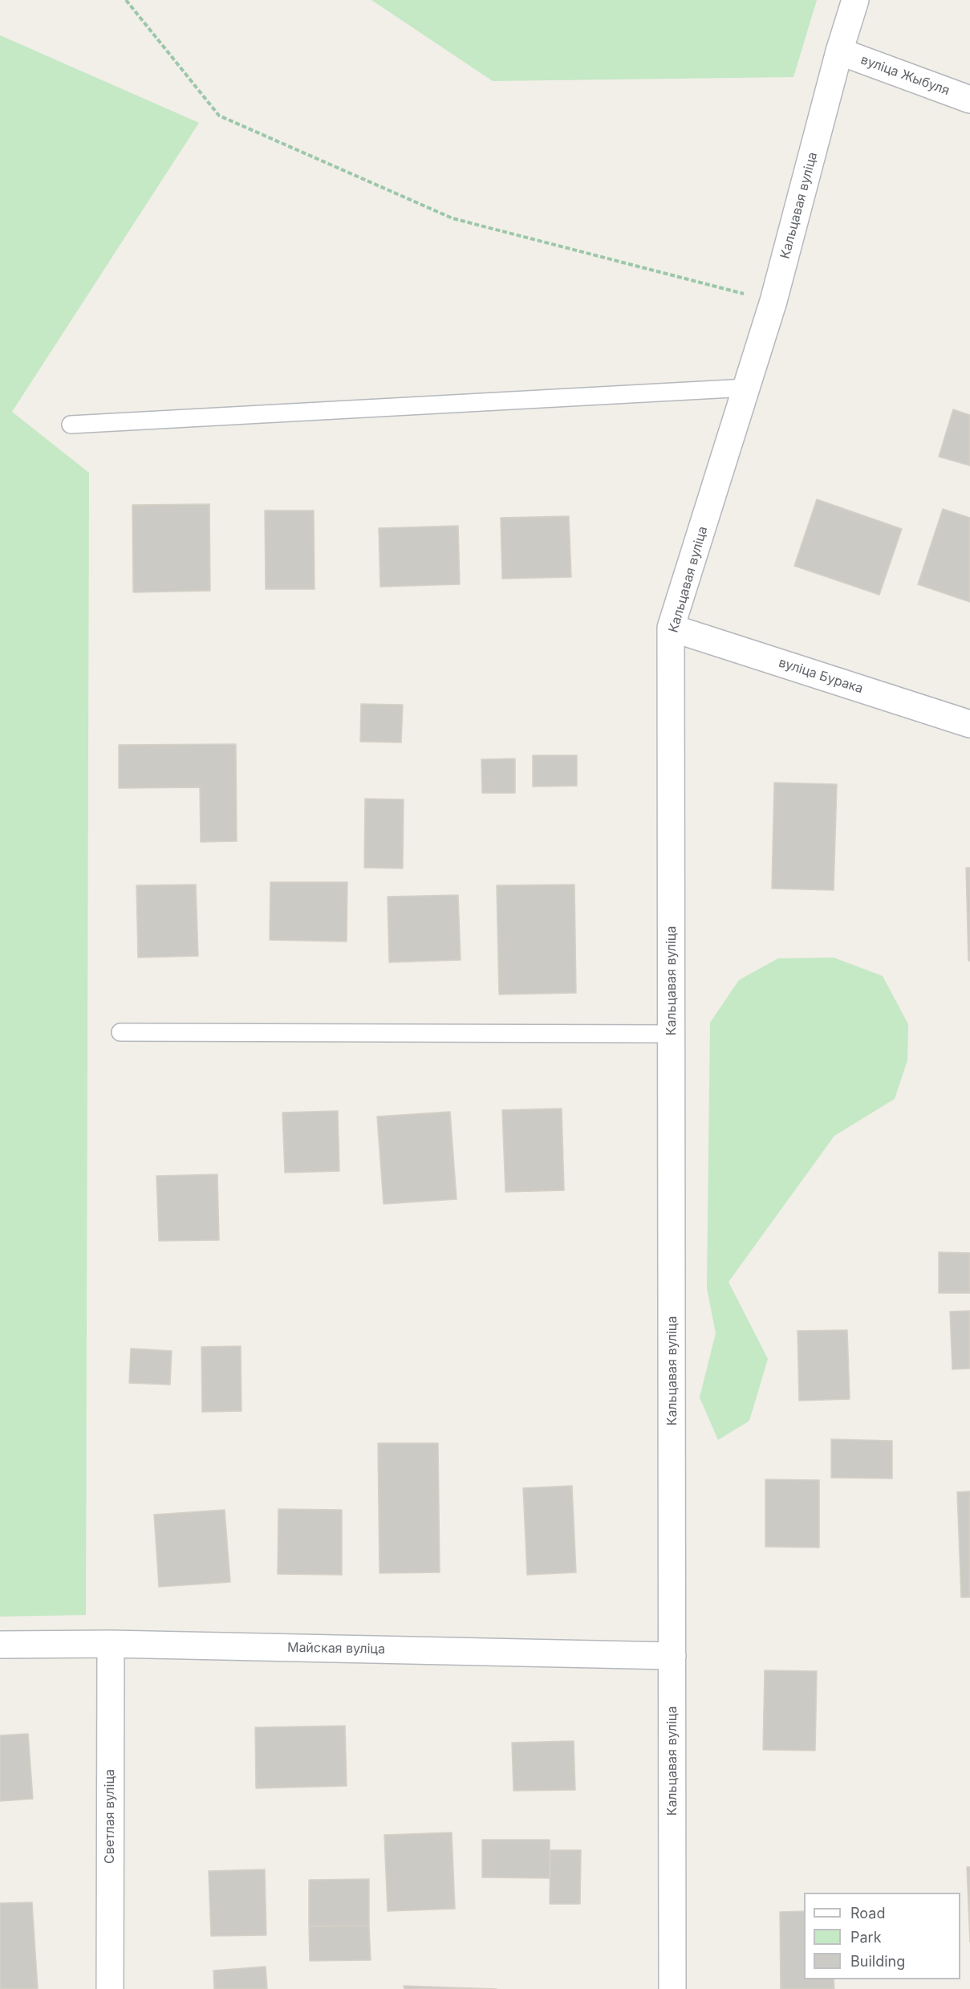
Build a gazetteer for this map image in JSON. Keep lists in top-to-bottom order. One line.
{"streets":{"street":["вуліца Жыбуля","Кальцавая вуліца","вуліца Бурака","Майская вуліца","Светлая вуліца"]},"crossings":[["вуліца Жыбуля","Кальцавая вуліца"],["Кальцавая вуліца","вуліца Бурака"],["Кальцавая вуліца","Майская вуліца"],["Майская вуліца","Светлая вуліца"]],"legend":["Road","Park","Building"]}
